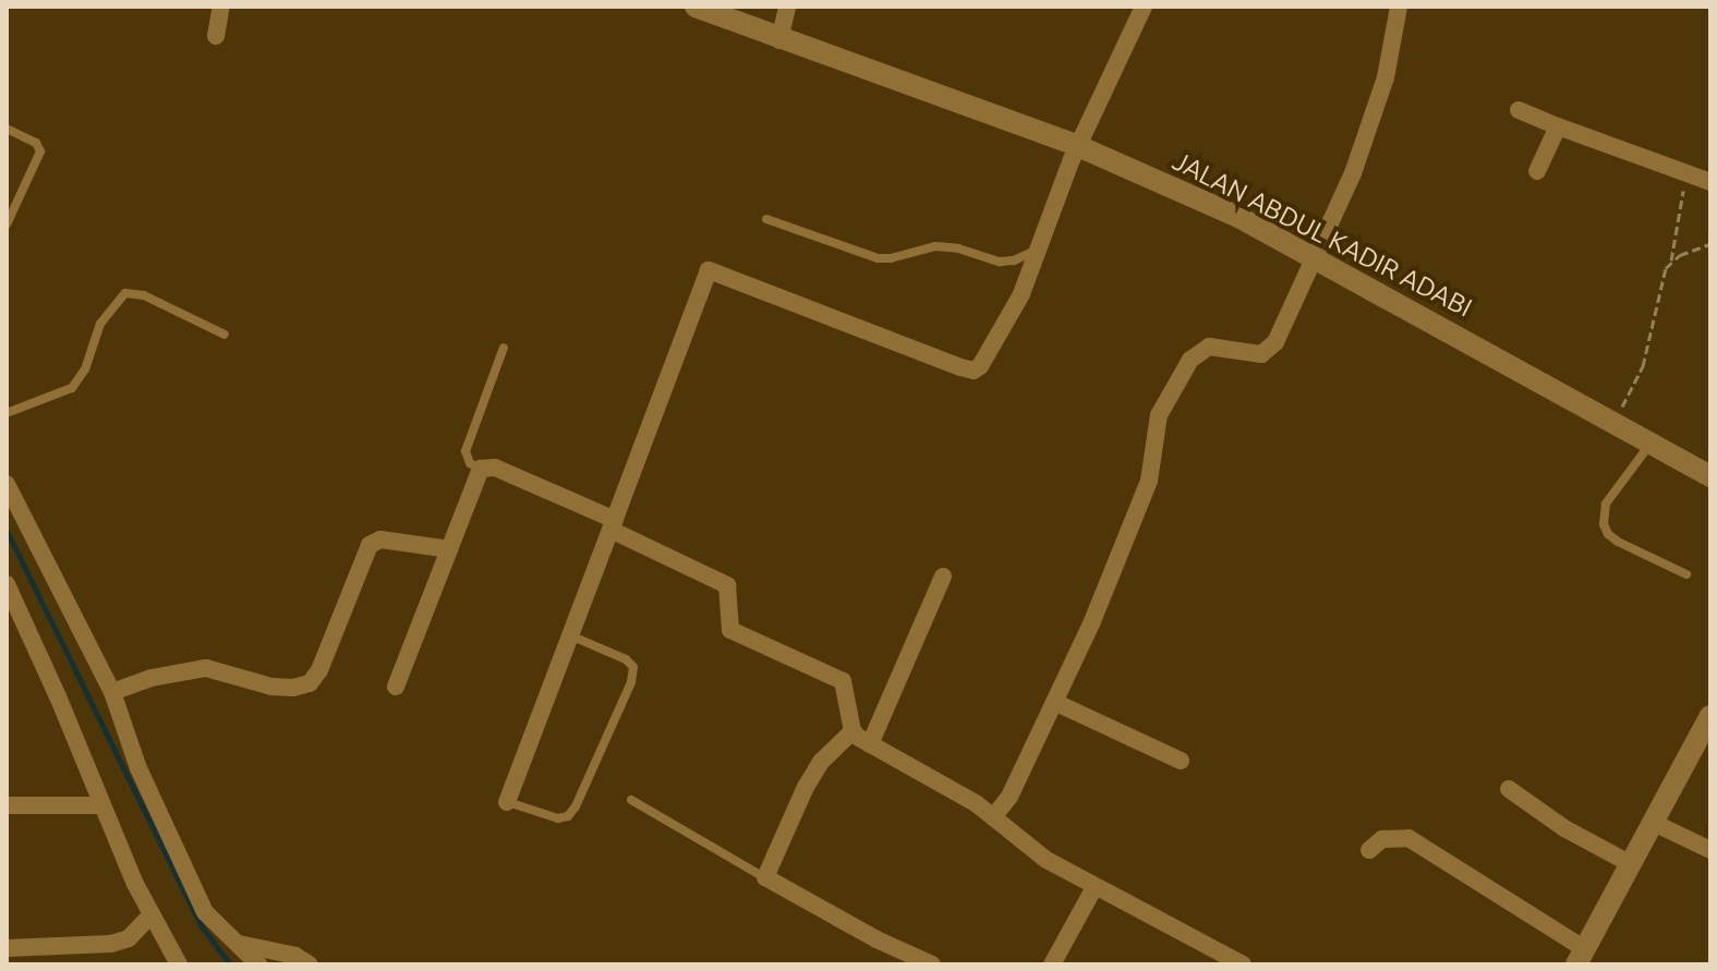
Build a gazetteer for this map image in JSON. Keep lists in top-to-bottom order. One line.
{"streets":{"main road":["JALAN ABDUL KADIR ADABI"]}}
